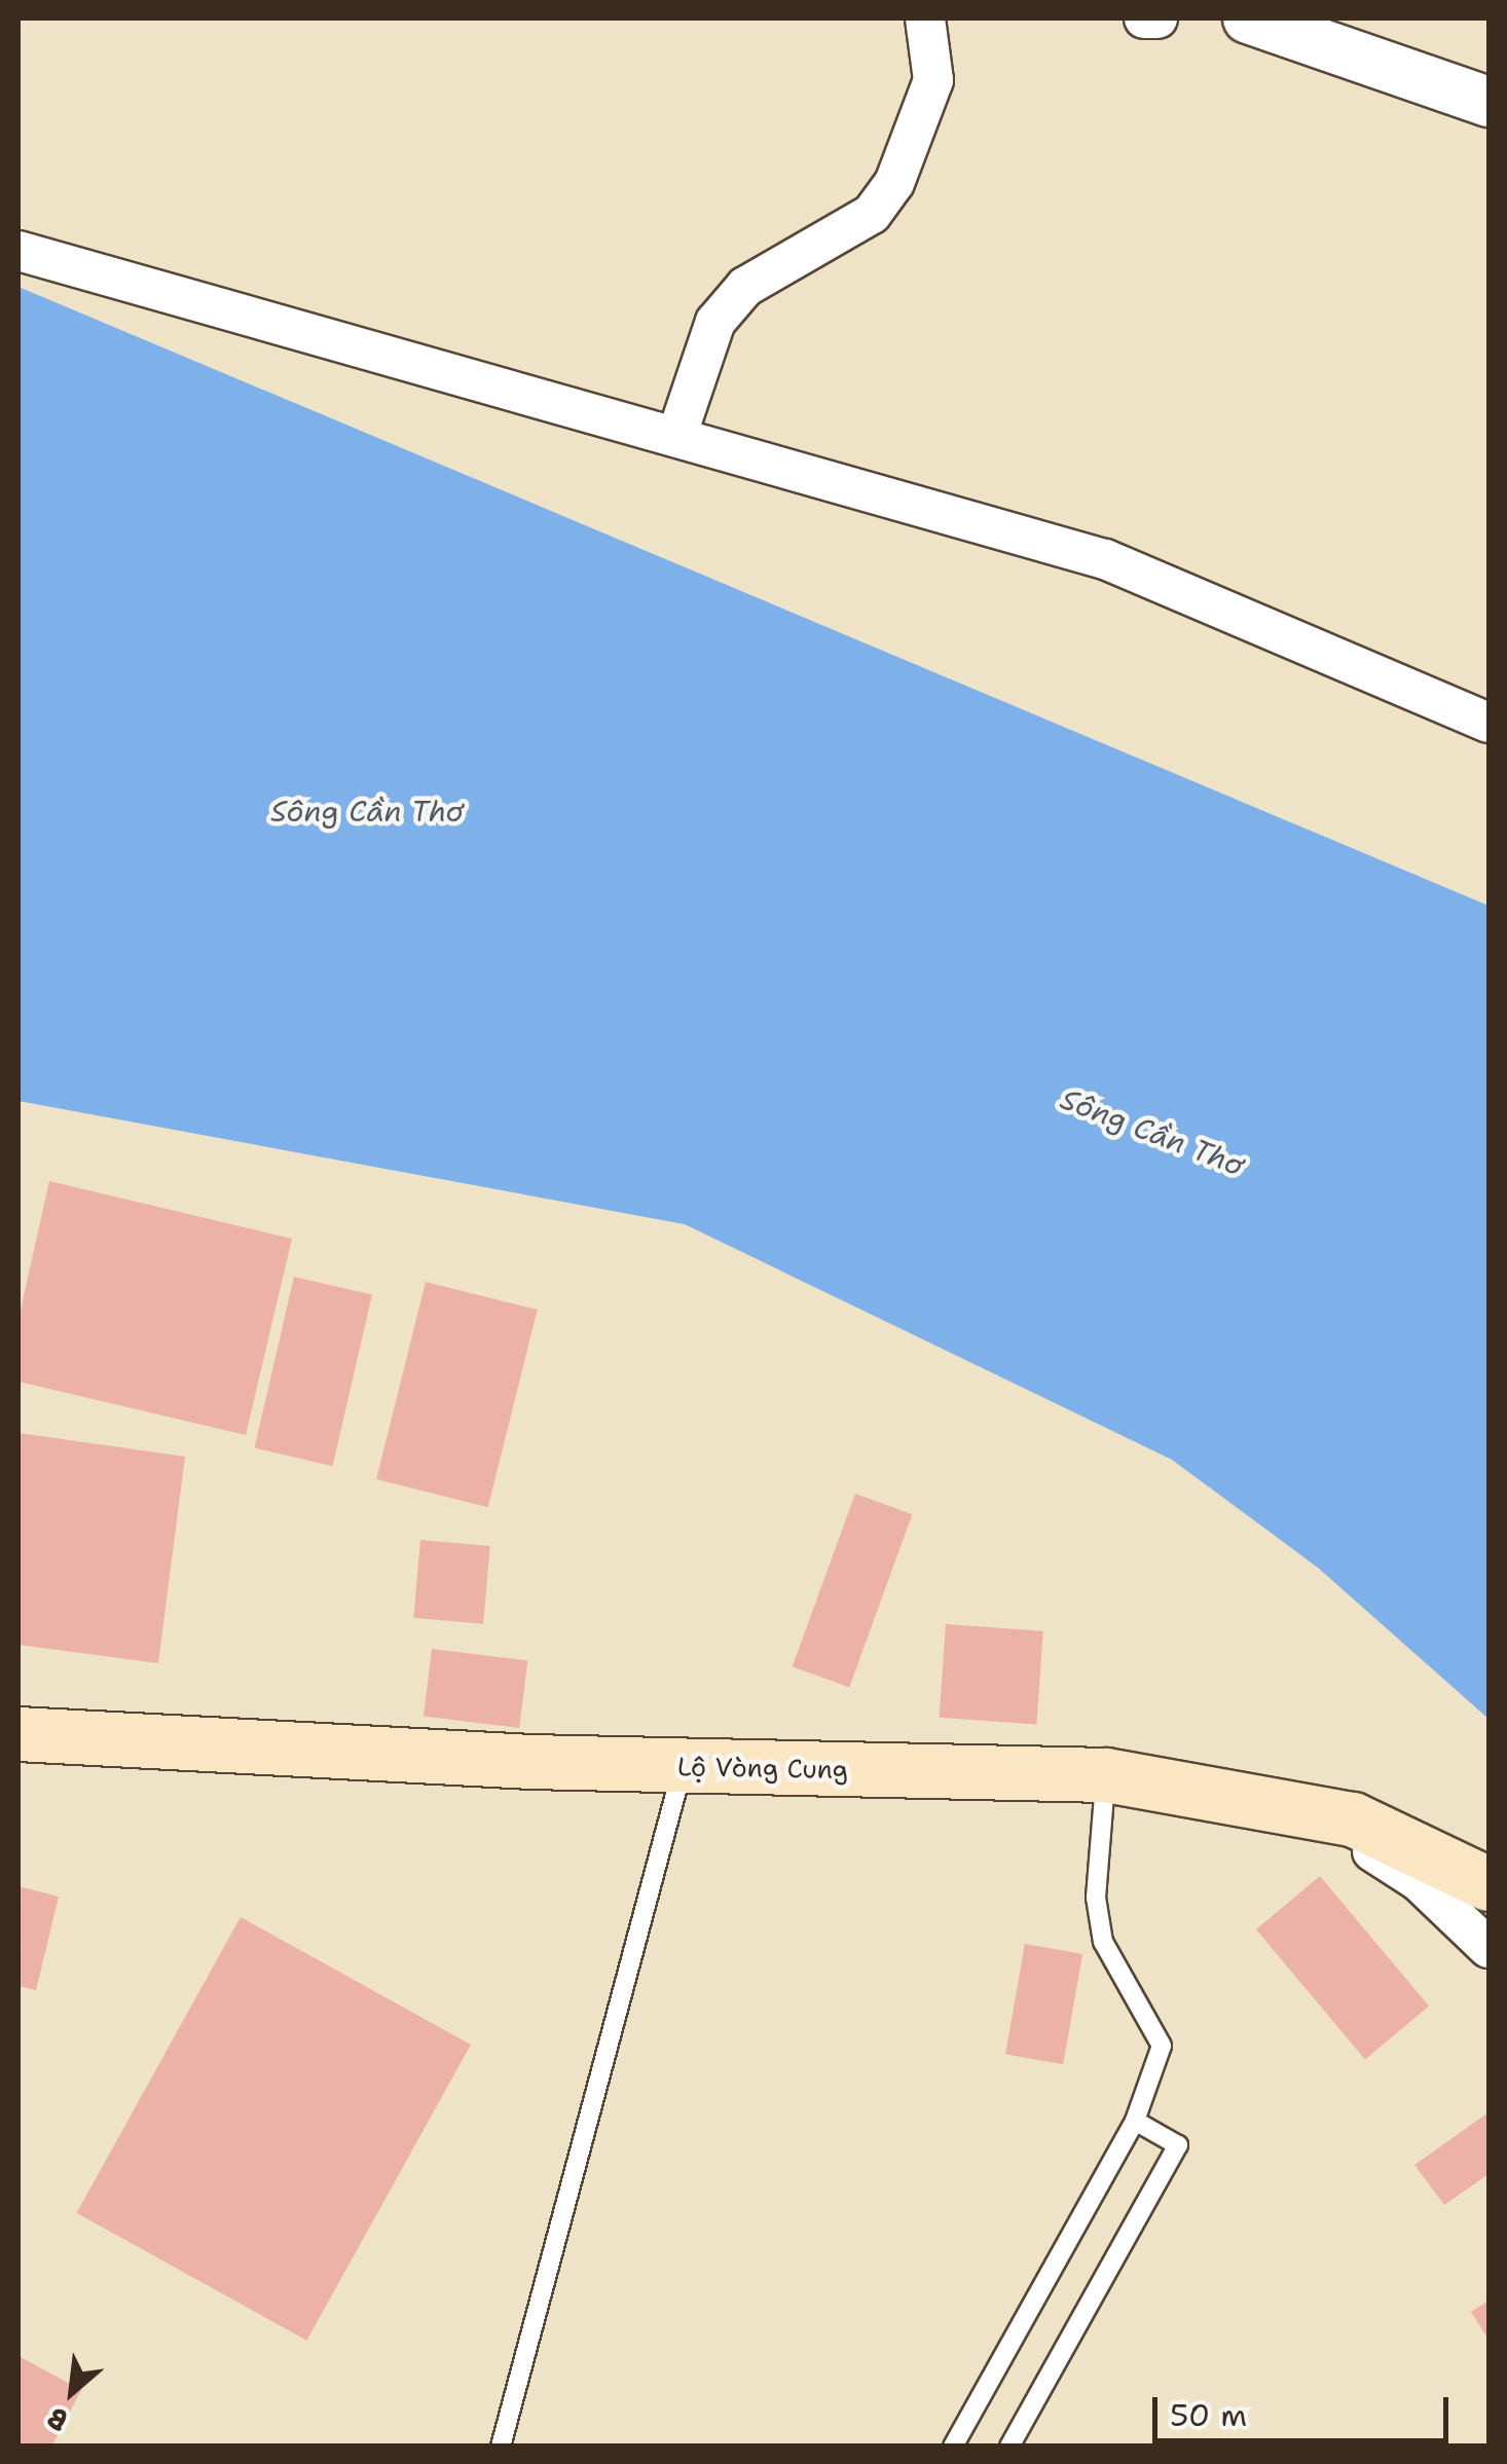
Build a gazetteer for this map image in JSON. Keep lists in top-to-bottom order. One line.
{"streets":{"main road":["Lộ Vòng Cung"]},"water":["Sông Cần Thơ"],"scale_bar":"50 m","north":"bottom left"}
